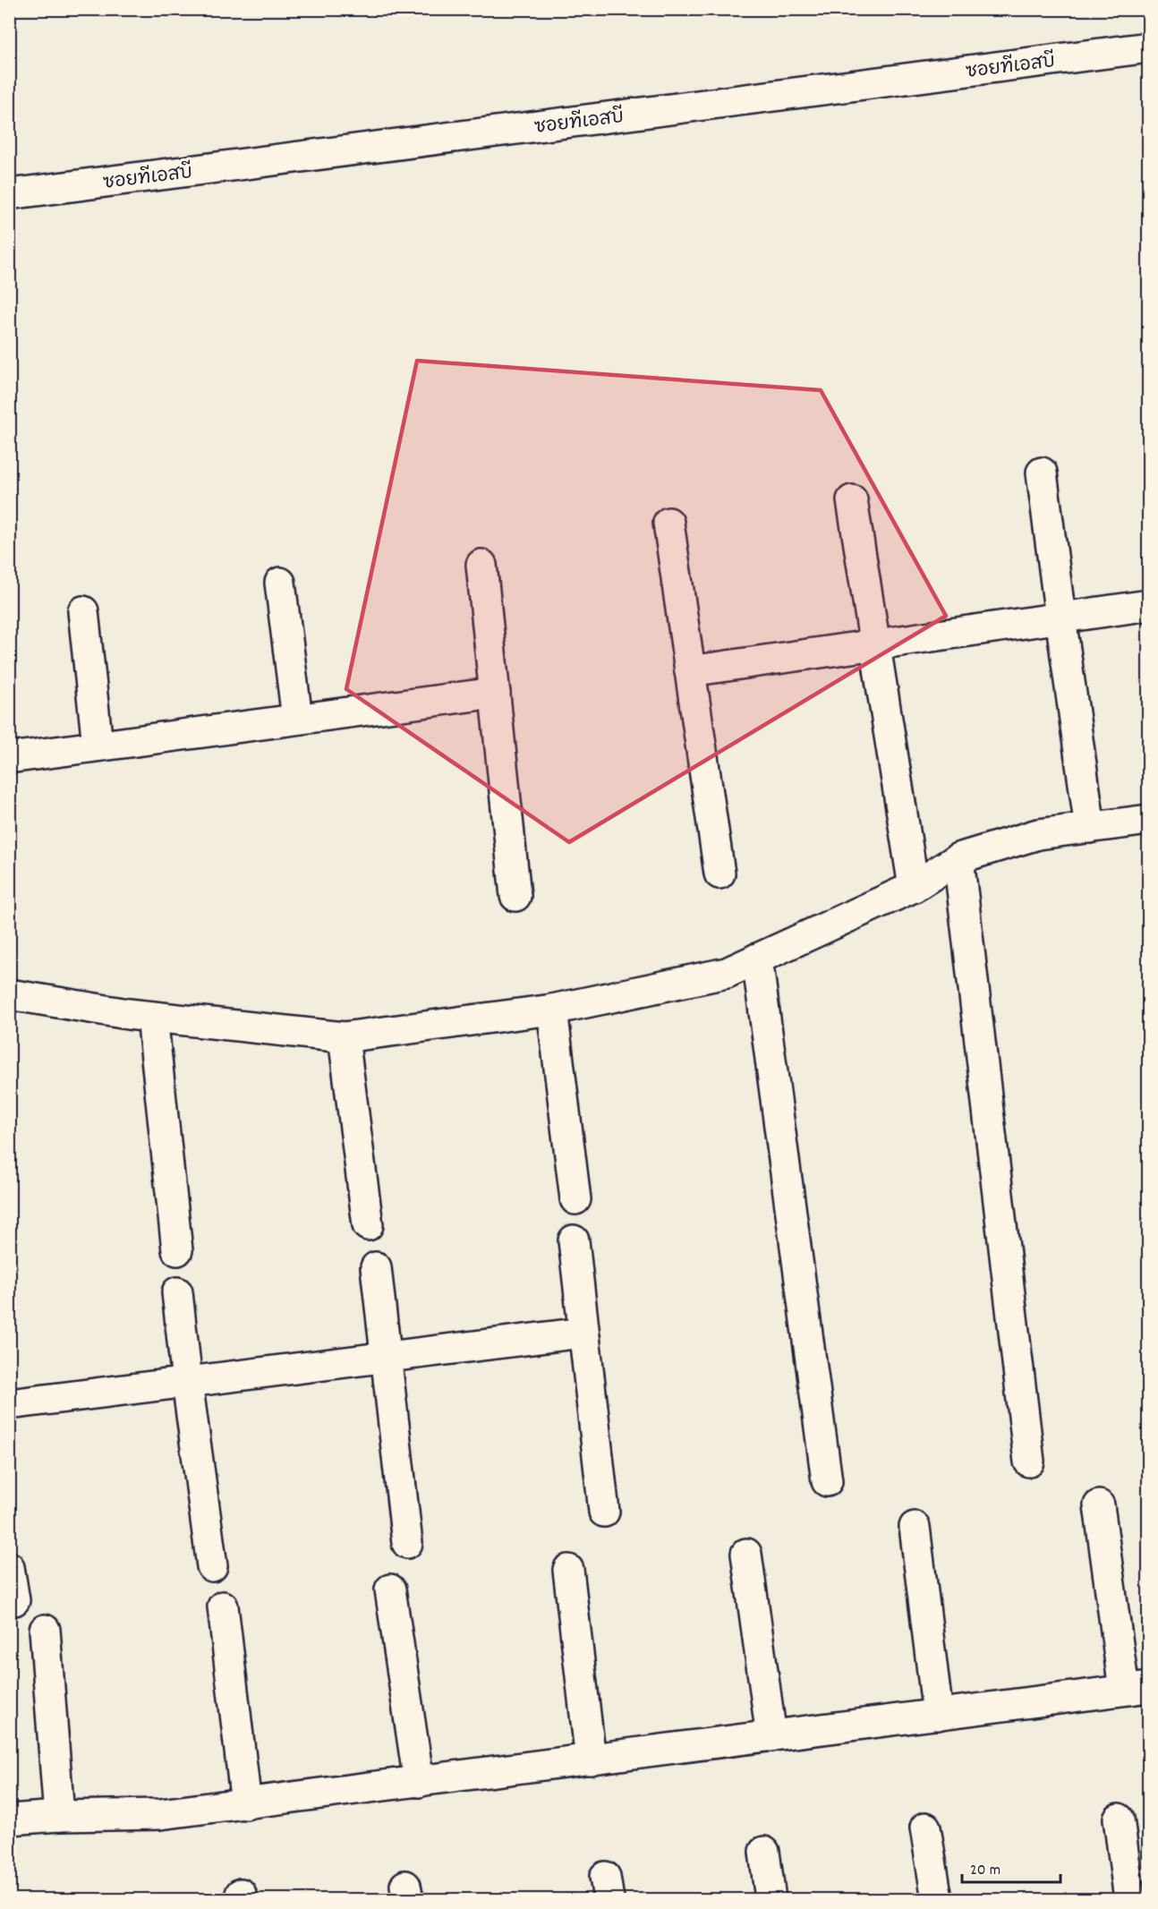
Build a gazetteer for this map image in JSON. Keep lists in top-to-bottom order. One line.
{"streets":{"street":["ซอยทีเอสบี"]},"scale_bar":"20 m"}
